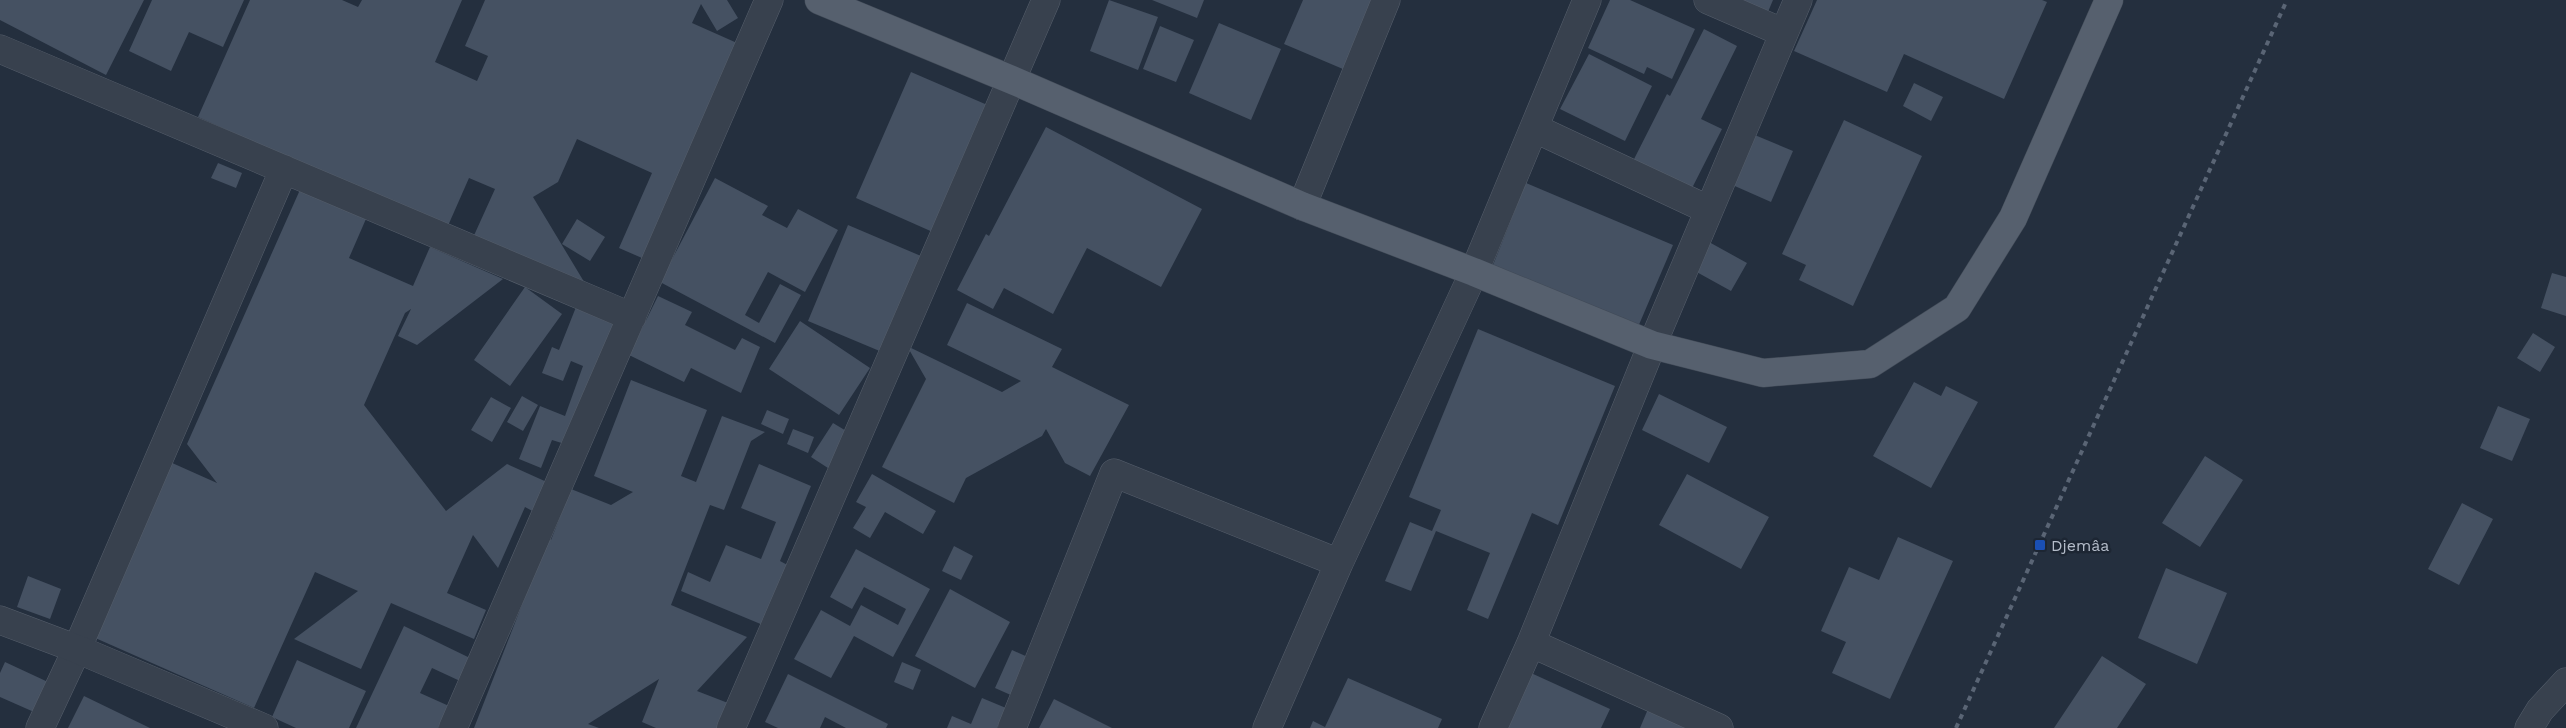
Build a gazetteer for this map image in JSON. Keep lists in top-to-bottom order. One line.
{"places":{"transit":["Djemâa"]}}
